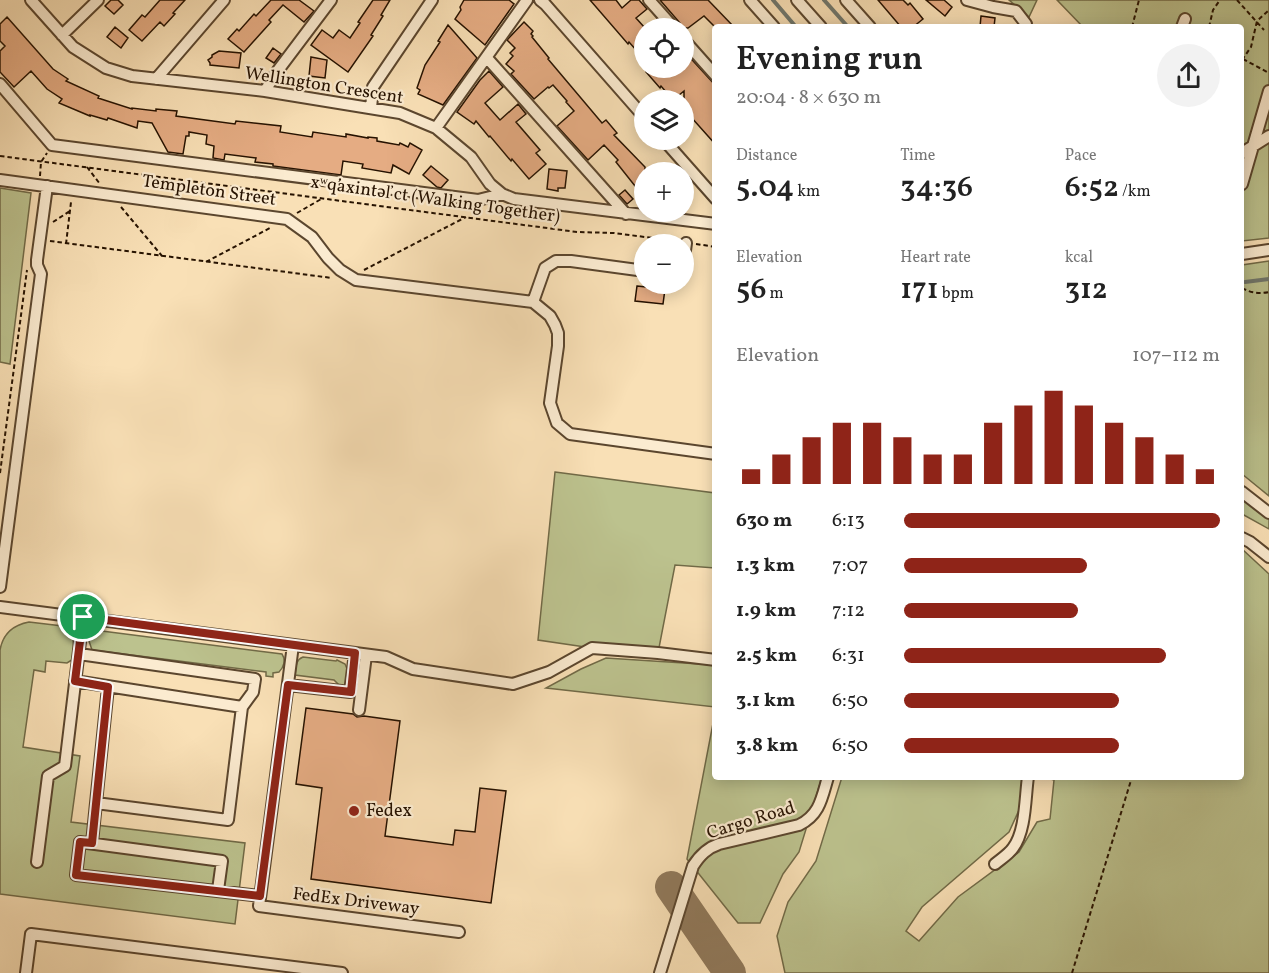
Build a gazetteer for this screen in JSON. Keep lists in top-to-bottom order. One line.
{"streets":{"street":["Wellington Crescent","Templeton Street","Cargo Road","FedEx Driveway"],"path":["xʷq̓axintəl̕ ct (Walking Together)"]},"places":["Fedex"],"page":{"map_buttons":["+","−"],"heading":["Evening run","20:04 · 8 × 630 m"],"stats":[["Distance","5.04 km"],["Time","34:36"],["Pace","6:52 /km"],["Elevation","56 m"],["Heart rate","171 bpm"],["kcal","312"]],"chart":["Elevation","107–112 m"],"list":[{"name":"630 m","note":"6:13"},{"name":"1.3 km","note":"7:07"},{"name":"1.9 km","note":"7:12"},{"name":"2.5 km","note":"6:31"},{"name":"3.1 km","note":"6:50"},{"name":"3.8 km","note":"6:50"}]}}
